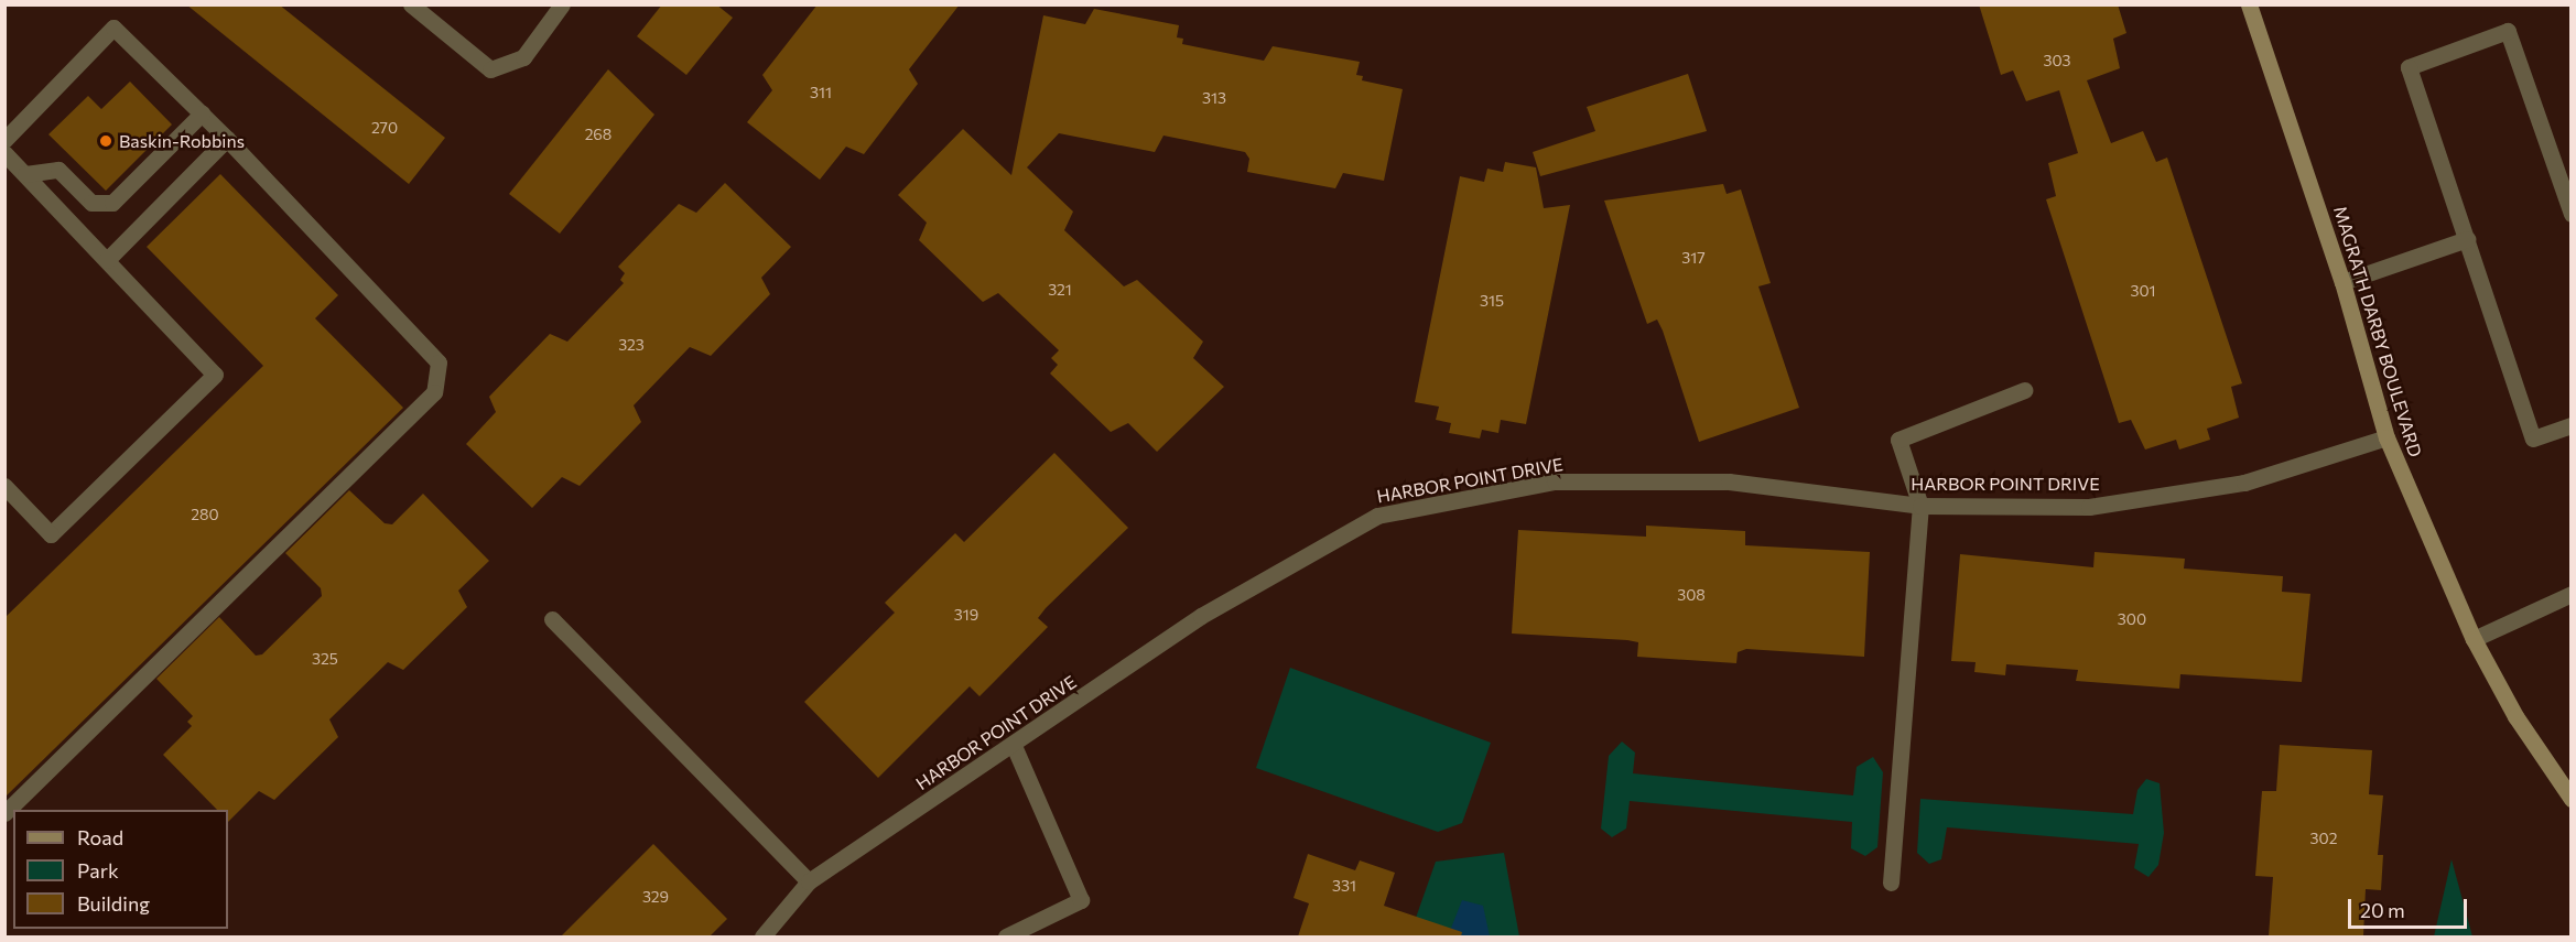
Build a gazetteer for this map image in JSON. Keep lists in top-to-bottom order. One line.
{"streets":{"main road":["MAGRATH DARBY BOULEVARD"],"street":["HARBOR POINT DRIVE"]},"crossings":[["MAGRATH DARBY BOULEVARD","HARBOR POINT DRIVE"]],"places":["Baskin-Robbins"],"house_numbers":["303","311","313","270","268","317","321","301","315","323","280","308","319","300","325","302","331","329"],"legend":["Road","Park","Building"],"scale_bar":"20 m"}
